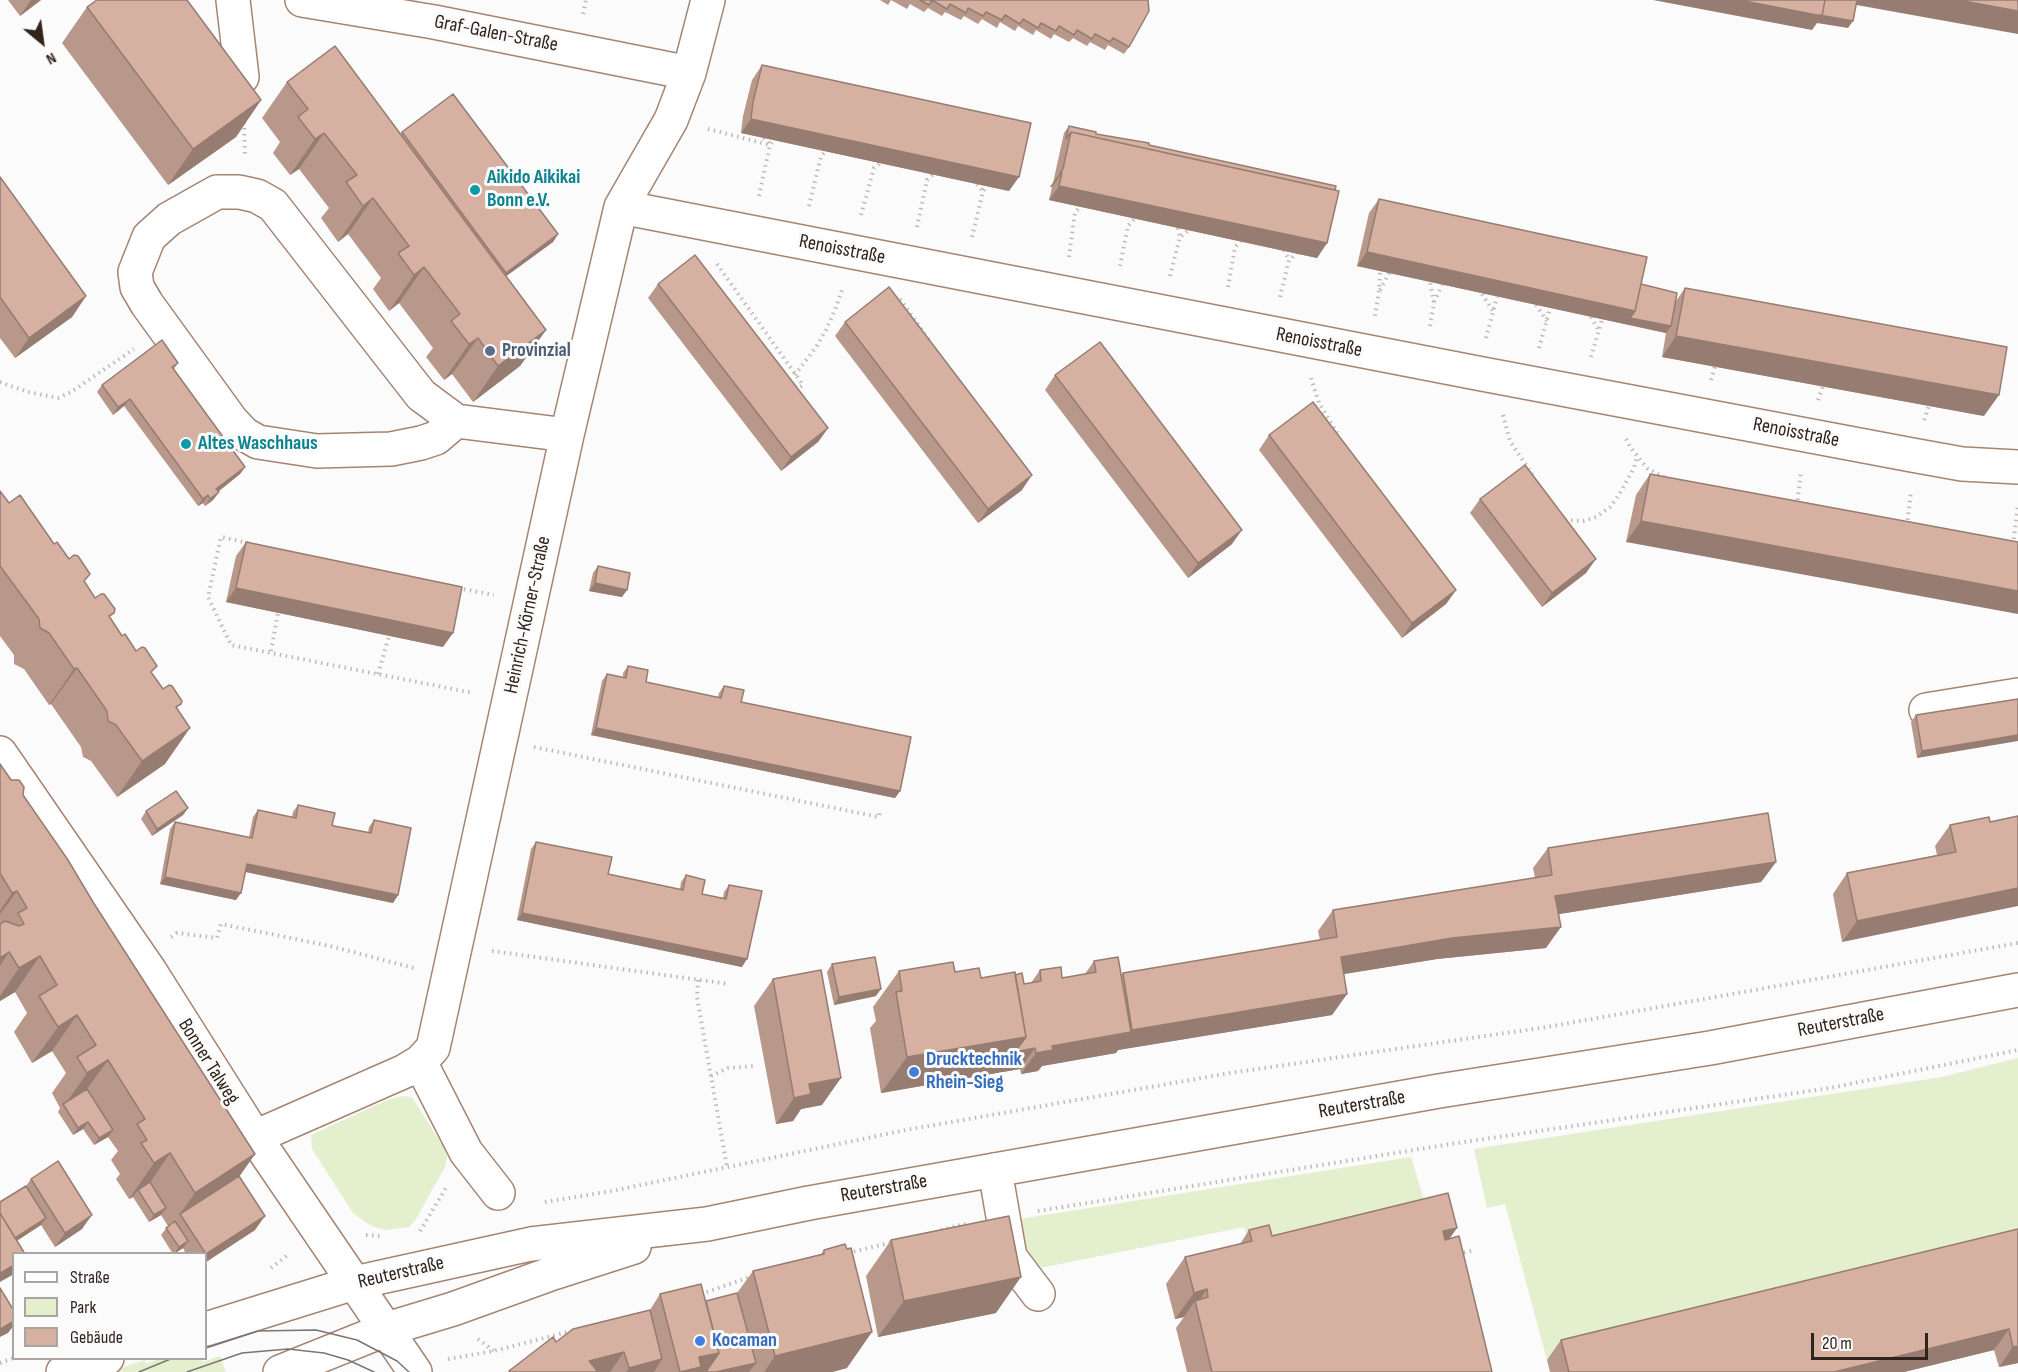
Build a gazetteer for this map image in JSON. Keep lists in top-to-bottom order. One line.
{"streets":{"street":["Graf-Galen-Straße","Renoisstraße","Heinrich-Körner-Straße","Reuterstraße","Bonner Talweg"]},"crossings":[["Graf-Galen-Straße","Heinrich-Körner-Straße"],["Renoisstraße","Heinrich-Körner-Straße"],["Reuterstraße","Bonner Talweg"]],"places":["Aikido Aikikai Bonn e.V.","Provinzial","Altes Waschhaus","Drucktechnik Rhein-Sieg","Kocaman"],"legend":["Straße","Park","Gebäude"],"scale_bar":"20 m","north":"bottom right"}
